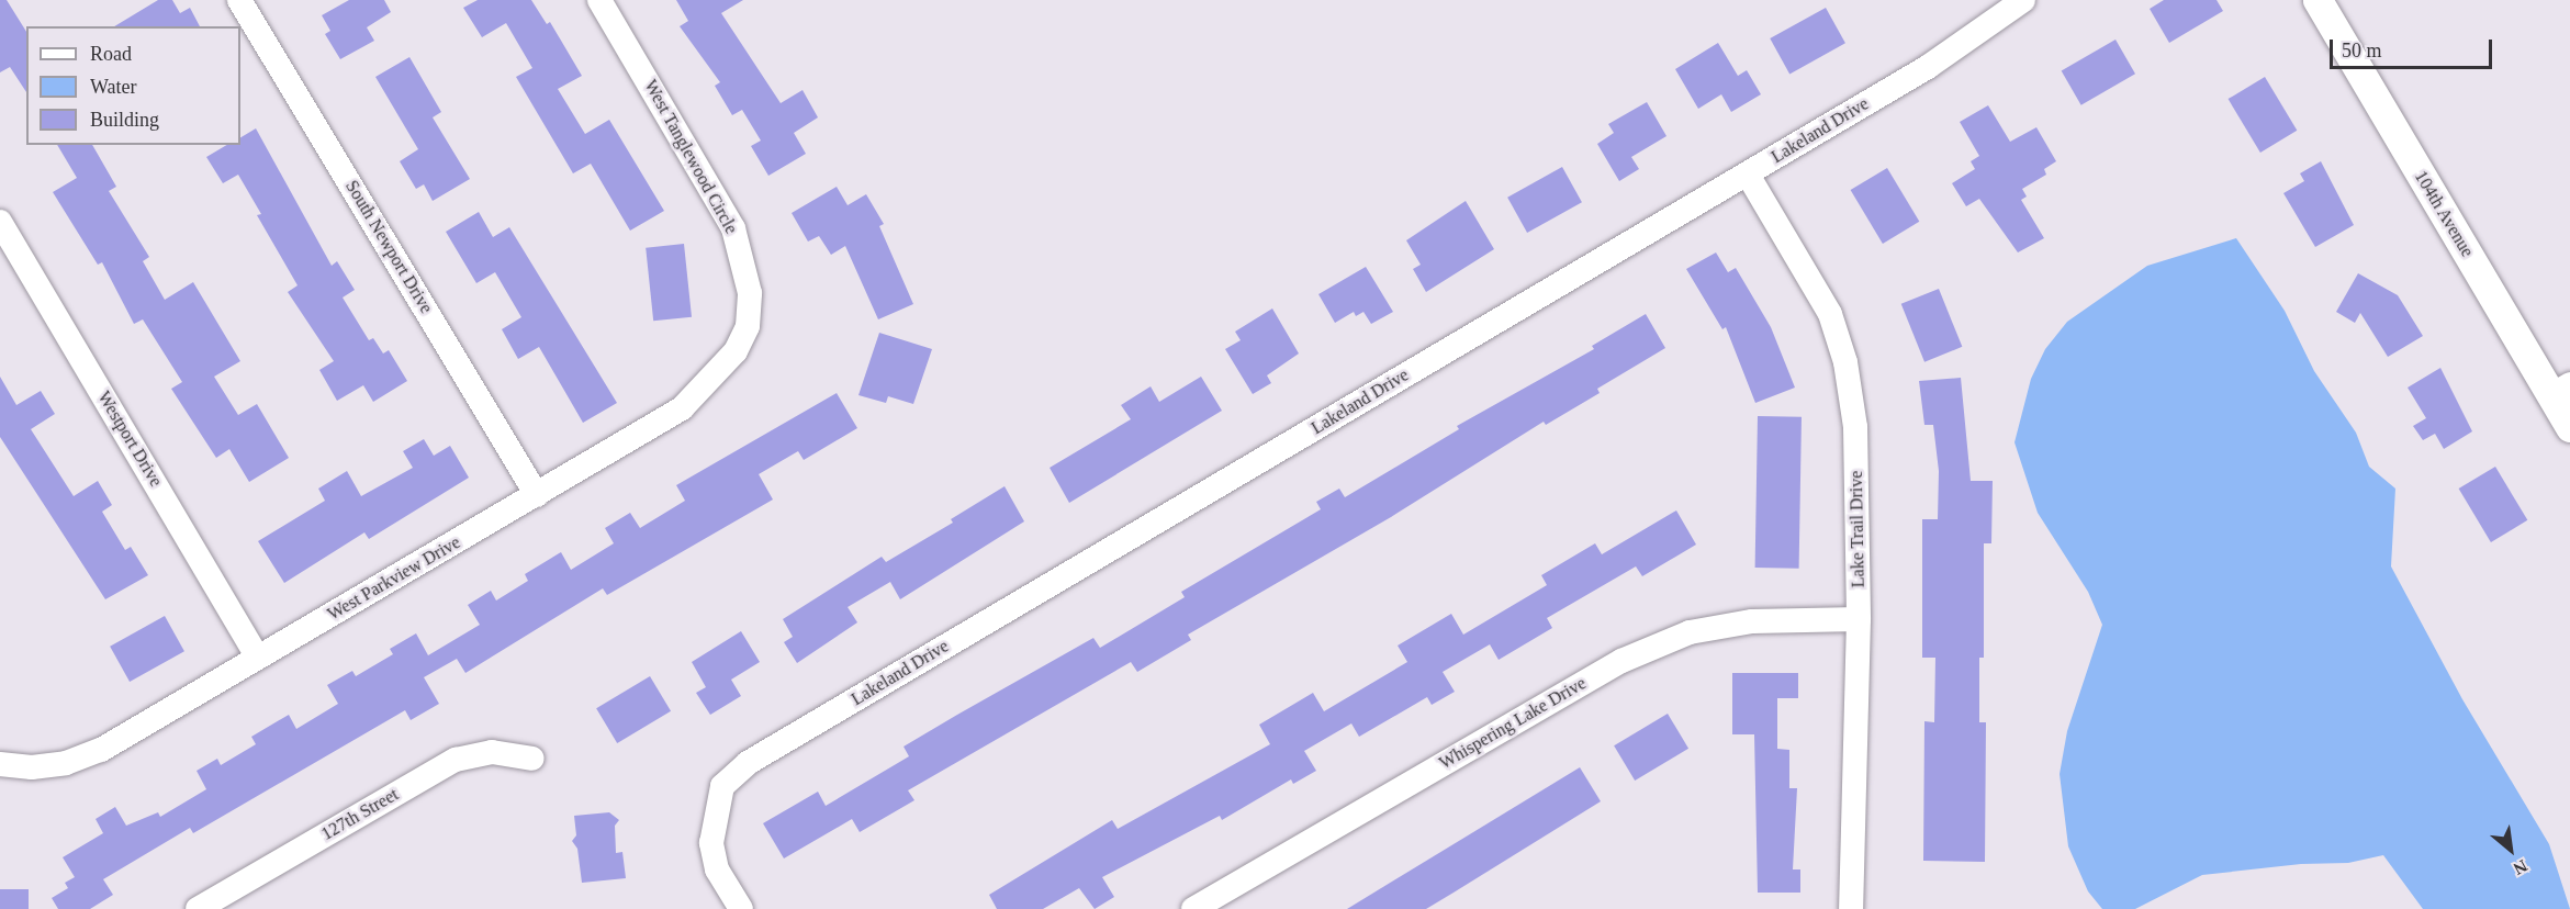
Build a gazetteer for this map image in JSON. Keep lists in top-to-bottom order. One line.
{"streets":{"street":["Lakeland Drive","West Tanglewood Circle","104th Avenue","South Newport Drive","Westport Drive","Lake Trail Drive","West Parkview Drive","Whispering Lake Drive","127th Street"]},"crossings":[["Lakeland Drive","Lake Trail Drive"],["West Tanglewood Circle","West Parkview Drive"],["South Newport Drive","West Parkview Drive"],["Westport Drive","West Parkview Drive"],["Lake Trail Drive","Whispering Lake Drive"]],"legend":["Road","Water","Building"],"scale_bar":"50 m","north":"bottom right"}
